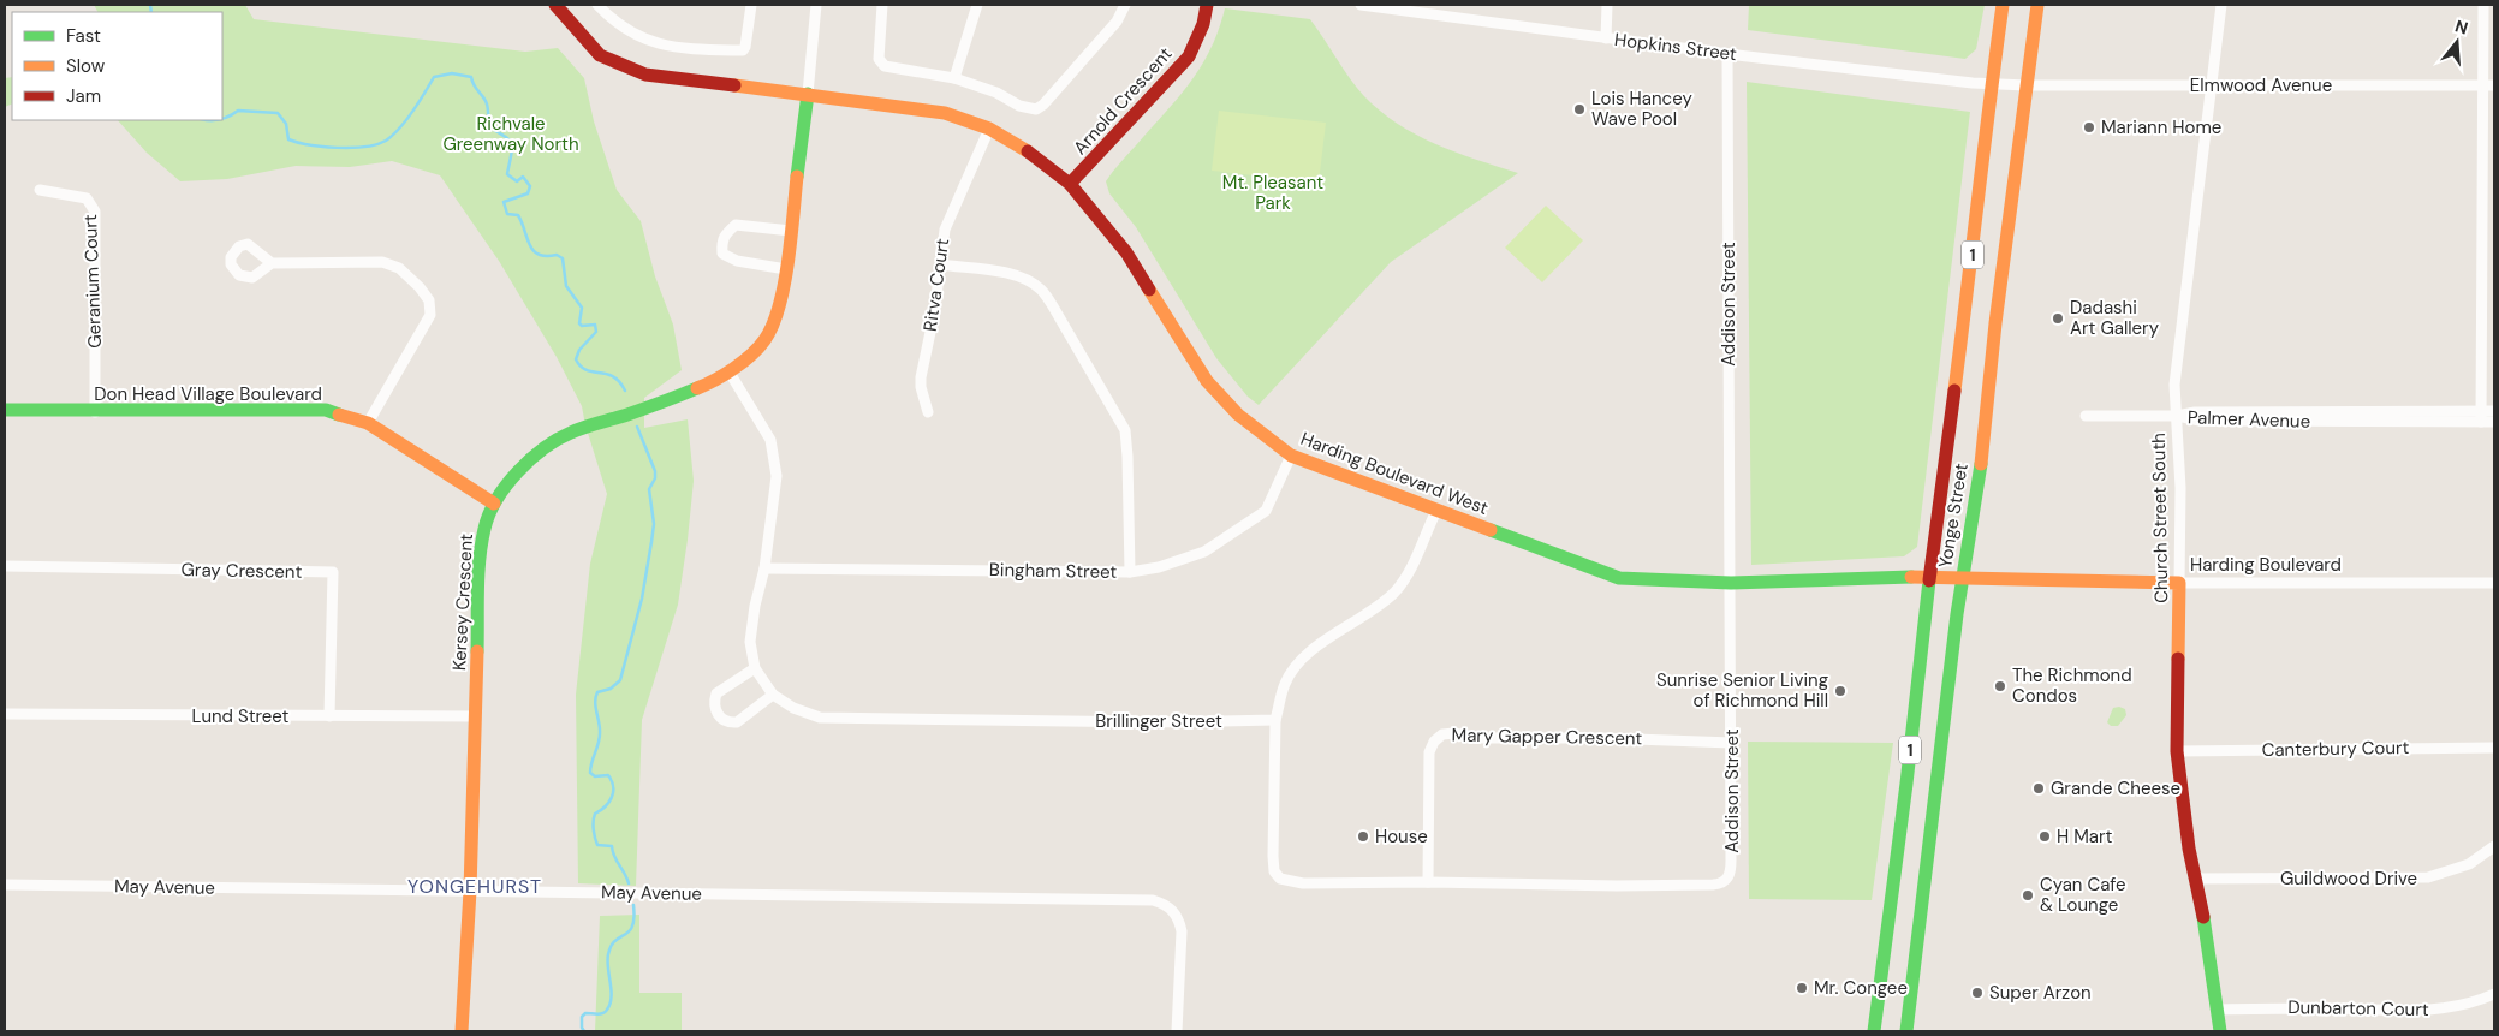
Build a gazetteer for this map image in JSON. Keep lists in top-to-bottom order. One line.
{"streets":{"street":["Hopkins Street","Elmwood Avenue","Arnold Crescent","1","Geranium Court","Ritva Court","Addison Street","Don Head Village Boulevard","Palmer Avenue","Harding Boulevard West","Yonge Street","Church Street South","Harding Boulevard","Gray Crescent","Bingham Street","Kersey Crescent","Lund Street","Brillinger Street","Mary Gapper Crescent","Canterbury Court","Guildwood Drive","May Avenue","Dunbarton Court"]},"crossings":[["Hopkins Street","Elmwood Avenue"],["Hopkins Street","Addison Street"],["Hopkins Street","Yonge Street"],["Elmwood Avenue","Yonge Street"],["Elmwood Avenue","Church Street South"],["Arnold Crescent","Harding Boulevard West"],["Geranium Court","Don Head Village Boulevard"],["Ritva Court","Harding Boulevard West"],["Addison Street","Harding Boulevard West"],["Addison Street","Brillinger Street"],["Addison Street","Mary Gapper Crescent"],["Don Head Village Boulevard","Kersey Crescent"],["Palmer Avenue","Church Street South"],["Harding Boulevard West","Yonge Street"],["Harding Boulevard West","Harding Boulevard"],["Harding Boulevard West","Bingham Street"],["Harding Boulevard West","Kersey Crescent"],["Yonge Street","Harding Boulevard"],["Church Street South","Harding Boulevard"],["Church Street South","Canterbury Court"],["Church Street South","Guildwood Drive"],["Church Street South","Dunbarton Court"],["Gray Crescent","Lund Street"],["Bingham Street","Brillinger Street"],["Kersey Crescent","Lund Street"],["Kersey Crescent","Brillinger Street"],["Kersey Crescent","May Avenue"]],"districts":["YONGEHURST"],"parks":["Richvale Greenway North","Mt. Pleasant Park"],"places":["Lois Hancey Wave Pool","Mariann Home","Dadashi Art Gallery","The Richmond Condos","Sunrise Senior Living of Richmond Hill","Grande Cheese","House","H Mart","Cyan Cafe & Lounge","Mr. Congee","Super Arzon"],"legend":["Fast","Slow","Jam"],"north":"top"}
